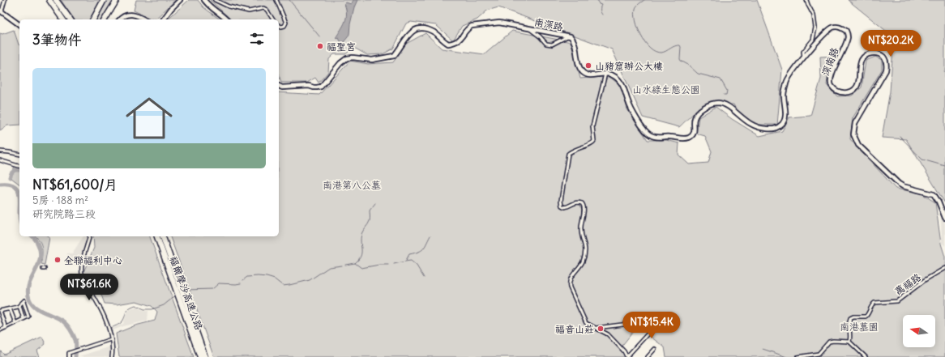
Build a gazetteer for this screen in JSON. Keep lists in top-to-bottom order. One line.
{"streets":{"highway":["福爾摩沙高速公路"],"main road":["南深路","深南路"],"street":["萬福路"]},"crossings":[["南深路","深南路"]],"parks":["山水綠生態公園","南港第八公墓","南港墓園"],"places":["福聖宮","山豬窟辦公大樓","全聯福利中心","福音山莊"],"north":"left","page":{"heading":"3筆物件","price":["NT$20.2K","NT$61.6K","NT$15.4K"],"list":[{"name":"NT$61,600/月","note":"5房 · 188 m² · 研究院路三段"}]}}
